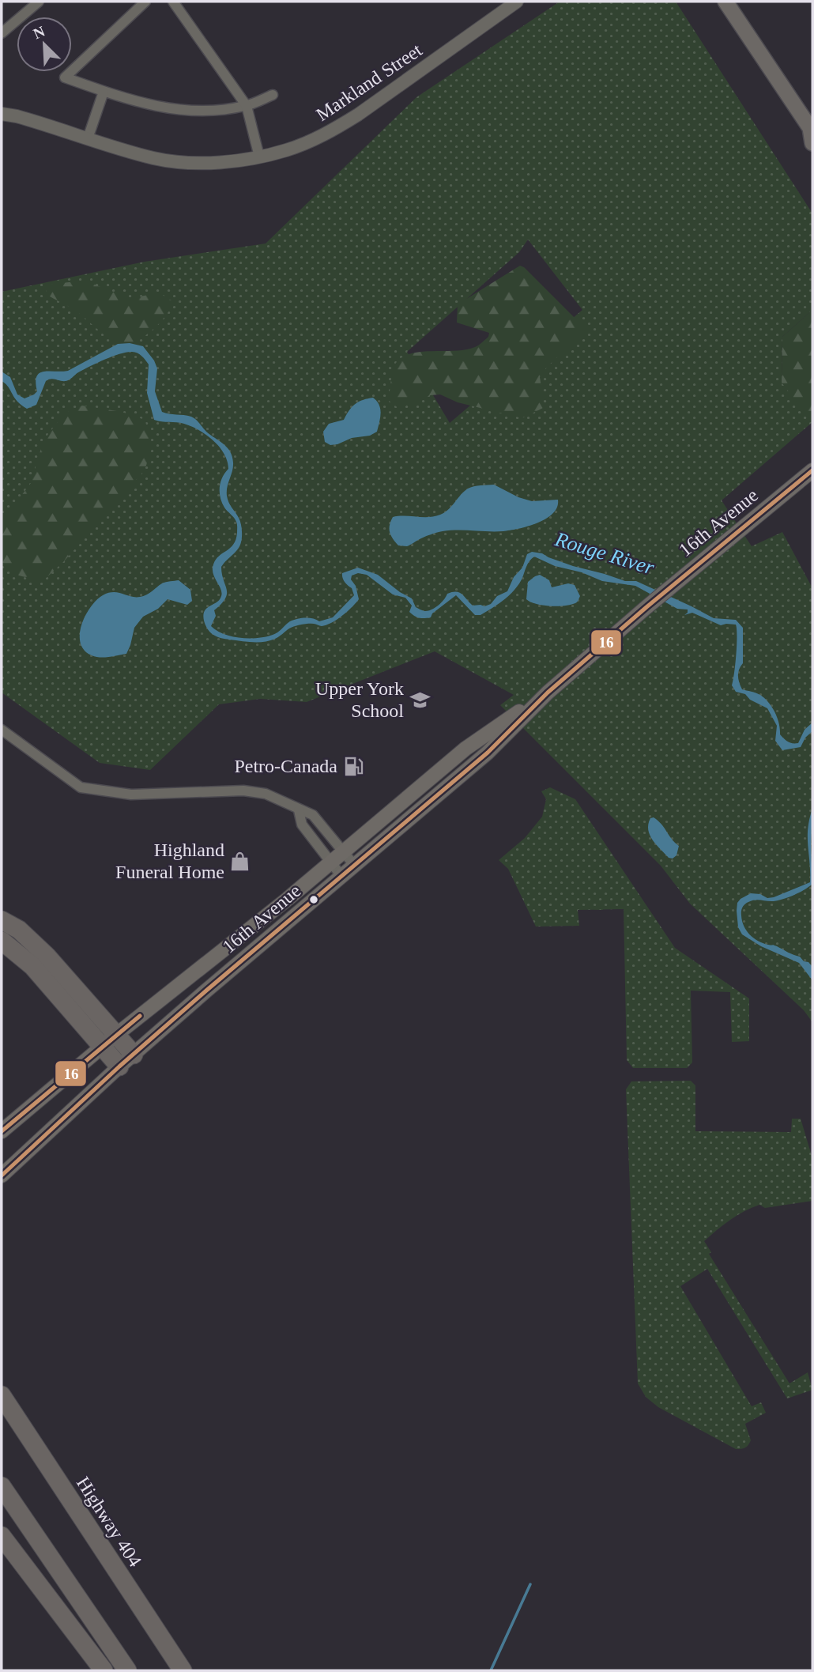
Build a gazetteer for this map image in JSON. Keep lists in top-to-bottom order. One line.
{"streets":{"highway":["Highway 404"],"main road":["16th Avenue"],"street":["Markland Street"]},"water":["Rouge River"],"places":{"school or university":["Upper York School"],"fuel station":["Petro-Canada"],"shop":["Highland Funeral Home"]},"lines":["transit line 16"],"north":"top left"}
